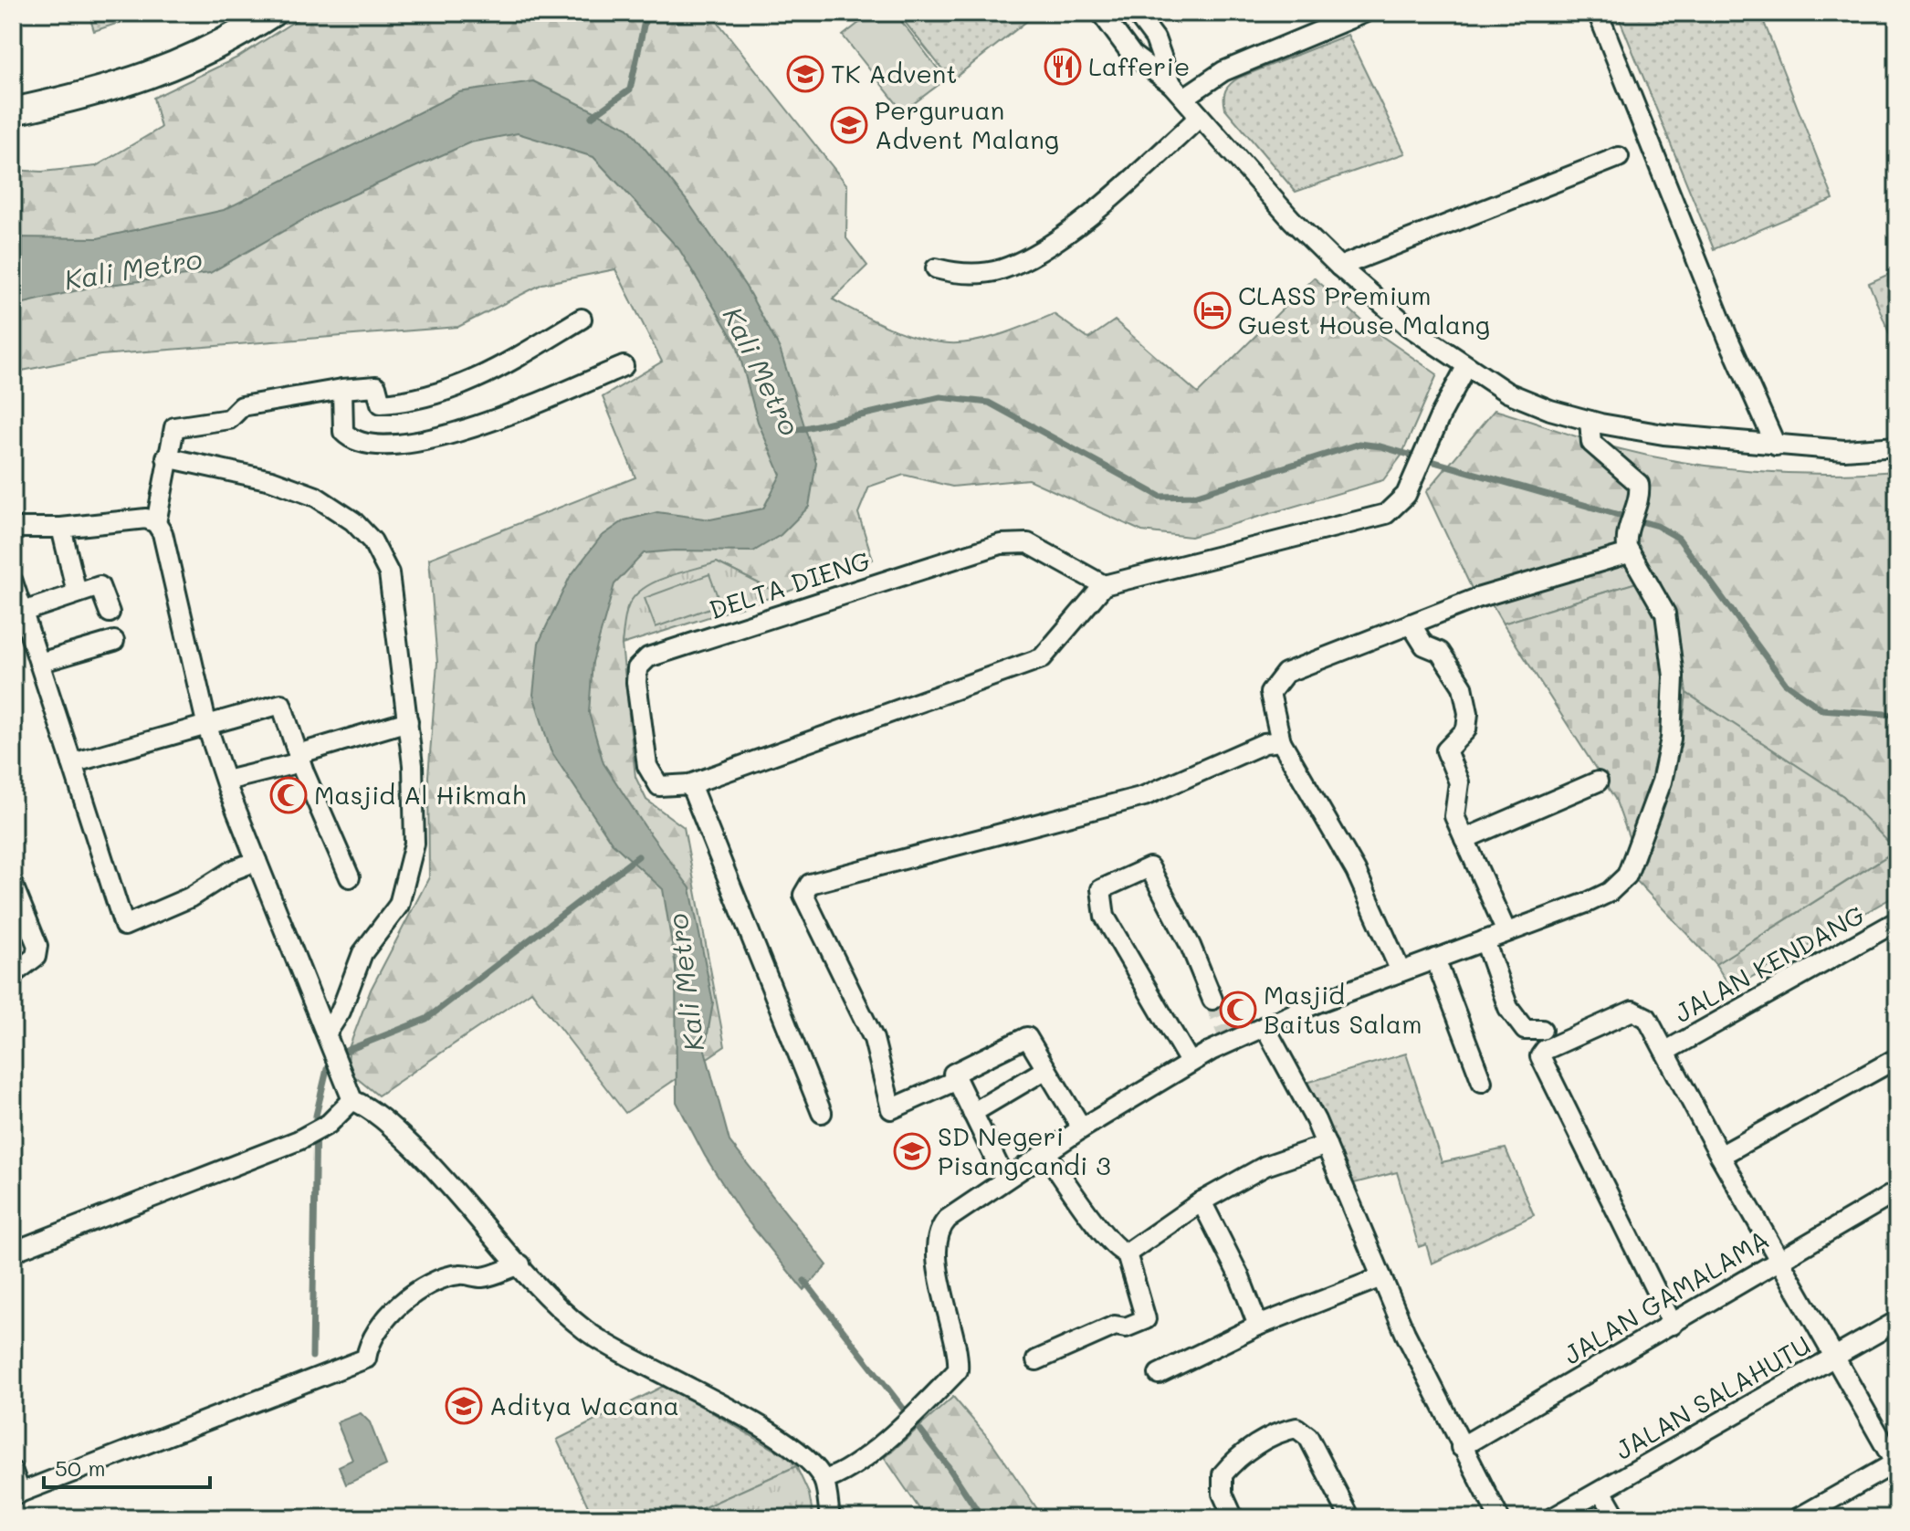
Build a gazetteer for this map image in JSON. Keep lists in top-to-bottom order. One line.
{"streets":{"street":["DELTA DIENG","JALAN KENDANG","JALAN GAMALAMA","JALAN SALAHUTU"]},"water":["Kali Metro"],"places":{"restaurant":["Lafferie"],"school or university":["TK Advent","Perguruan Advent Malang","SD Negeri Pisangcandi 3","Aditya Wacana"],"hotel":["CLASS Premium Guest House Malang"],"mosque":["Masjid Al Hikmah","Masjid Baitus Salam"]},"scale_bar":"50 m"}
